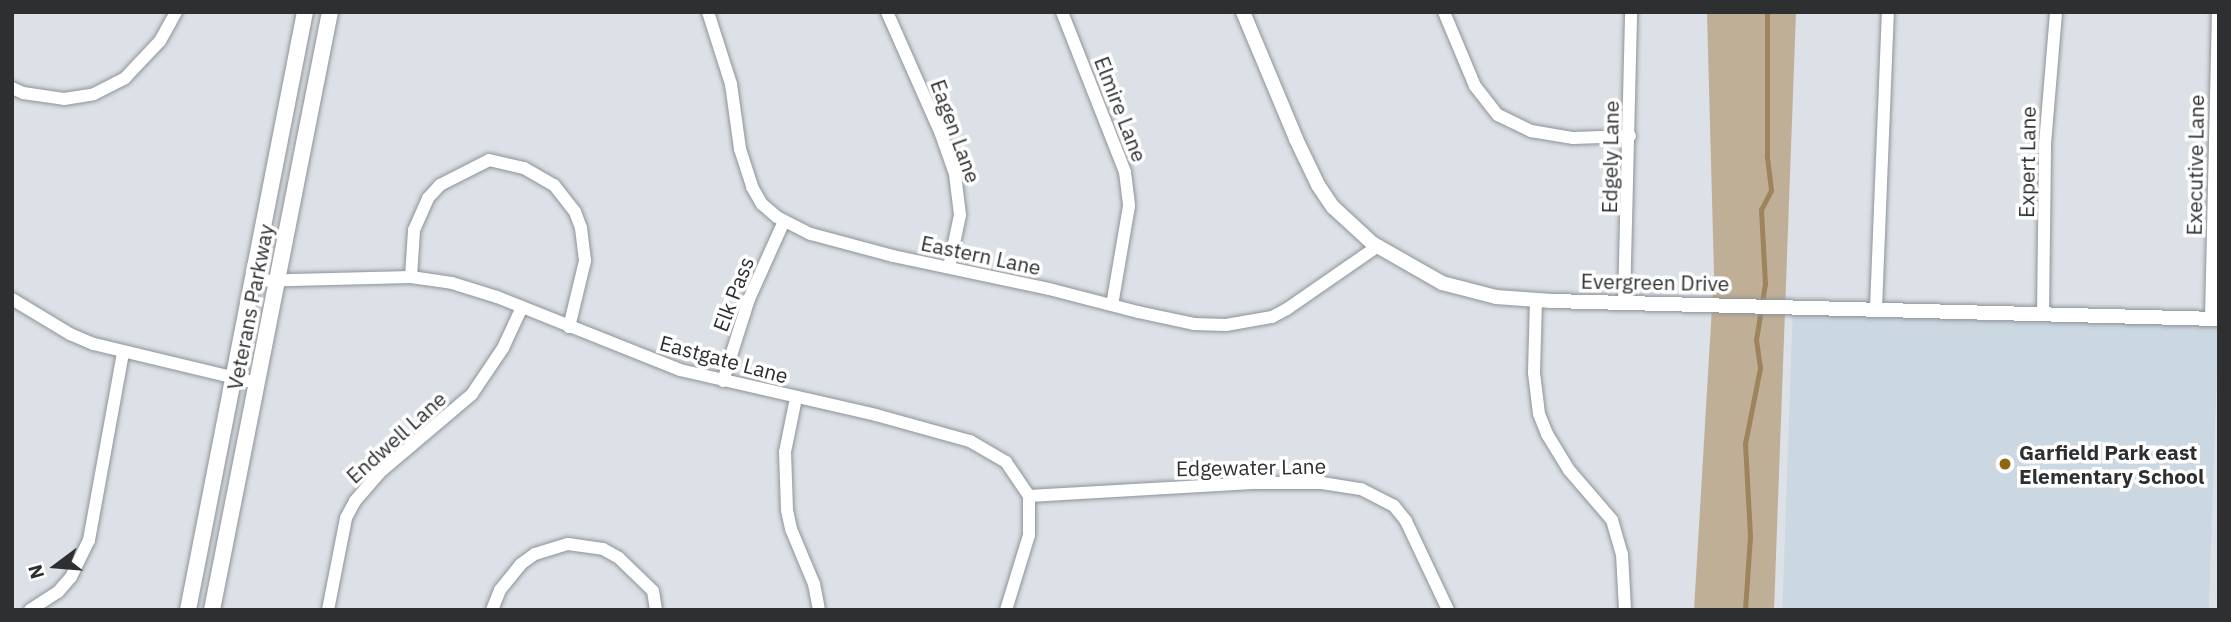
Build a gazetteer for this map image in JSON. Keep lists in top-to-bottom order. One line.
{"streets":{"main road":["Veterans Parkway"],"street":["Elmire Lane","Eagen Lane","Edgely Lane","Expert Lane","Executive Lane","Eastern Lane","Evergreen Drive","Elk Pass","Eastgate Lane","Endwell Lane","Edgewater Lane"]},"crossings":[["Elmire Lane","Eastern Lane"],["Eagen Lane","Eastern Lane"],["Edgely Lane","Evergreen Drive"],["Expert Lane","Evergreen Drive"],["Executive Lane","Evergreen Drive"],["Eastern Lane","Evergreen Drive"],["Eastern Lane","Elk Pass"],["Elk Pass","Eastgate Lane"],["Veterans Parkway","Eastgate Lane"],["Eastgate Lane","Endwell Lane"],["Eastgate Lane","Edgewater Lane"]],"places":["Garfield Park east Elementary School"],"north":"left"}
